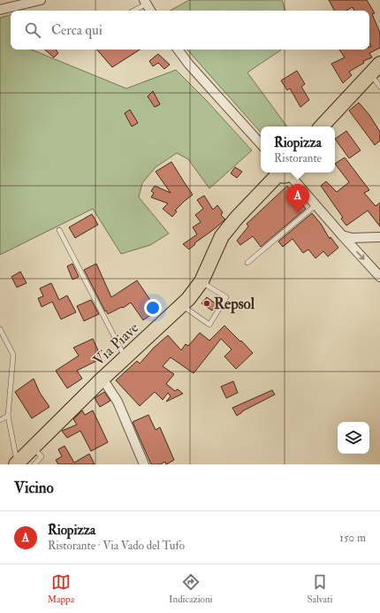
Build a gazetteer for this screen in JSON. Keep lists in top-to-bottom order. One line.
{"streets":{"main road":["Via Piave"]},"places":["Repsol"],"page":{"search":"Cerca qui","popup":["Riopizza","Ristorante"],"pins":"A","heading":"Vicino","list":[{"mark":"A","name":"Riopizza","note":"Ristorante · Via Vado del Tufo","value":"150 m"}],"nav":["Mappa","Indicazioni","Salvati"]}}
